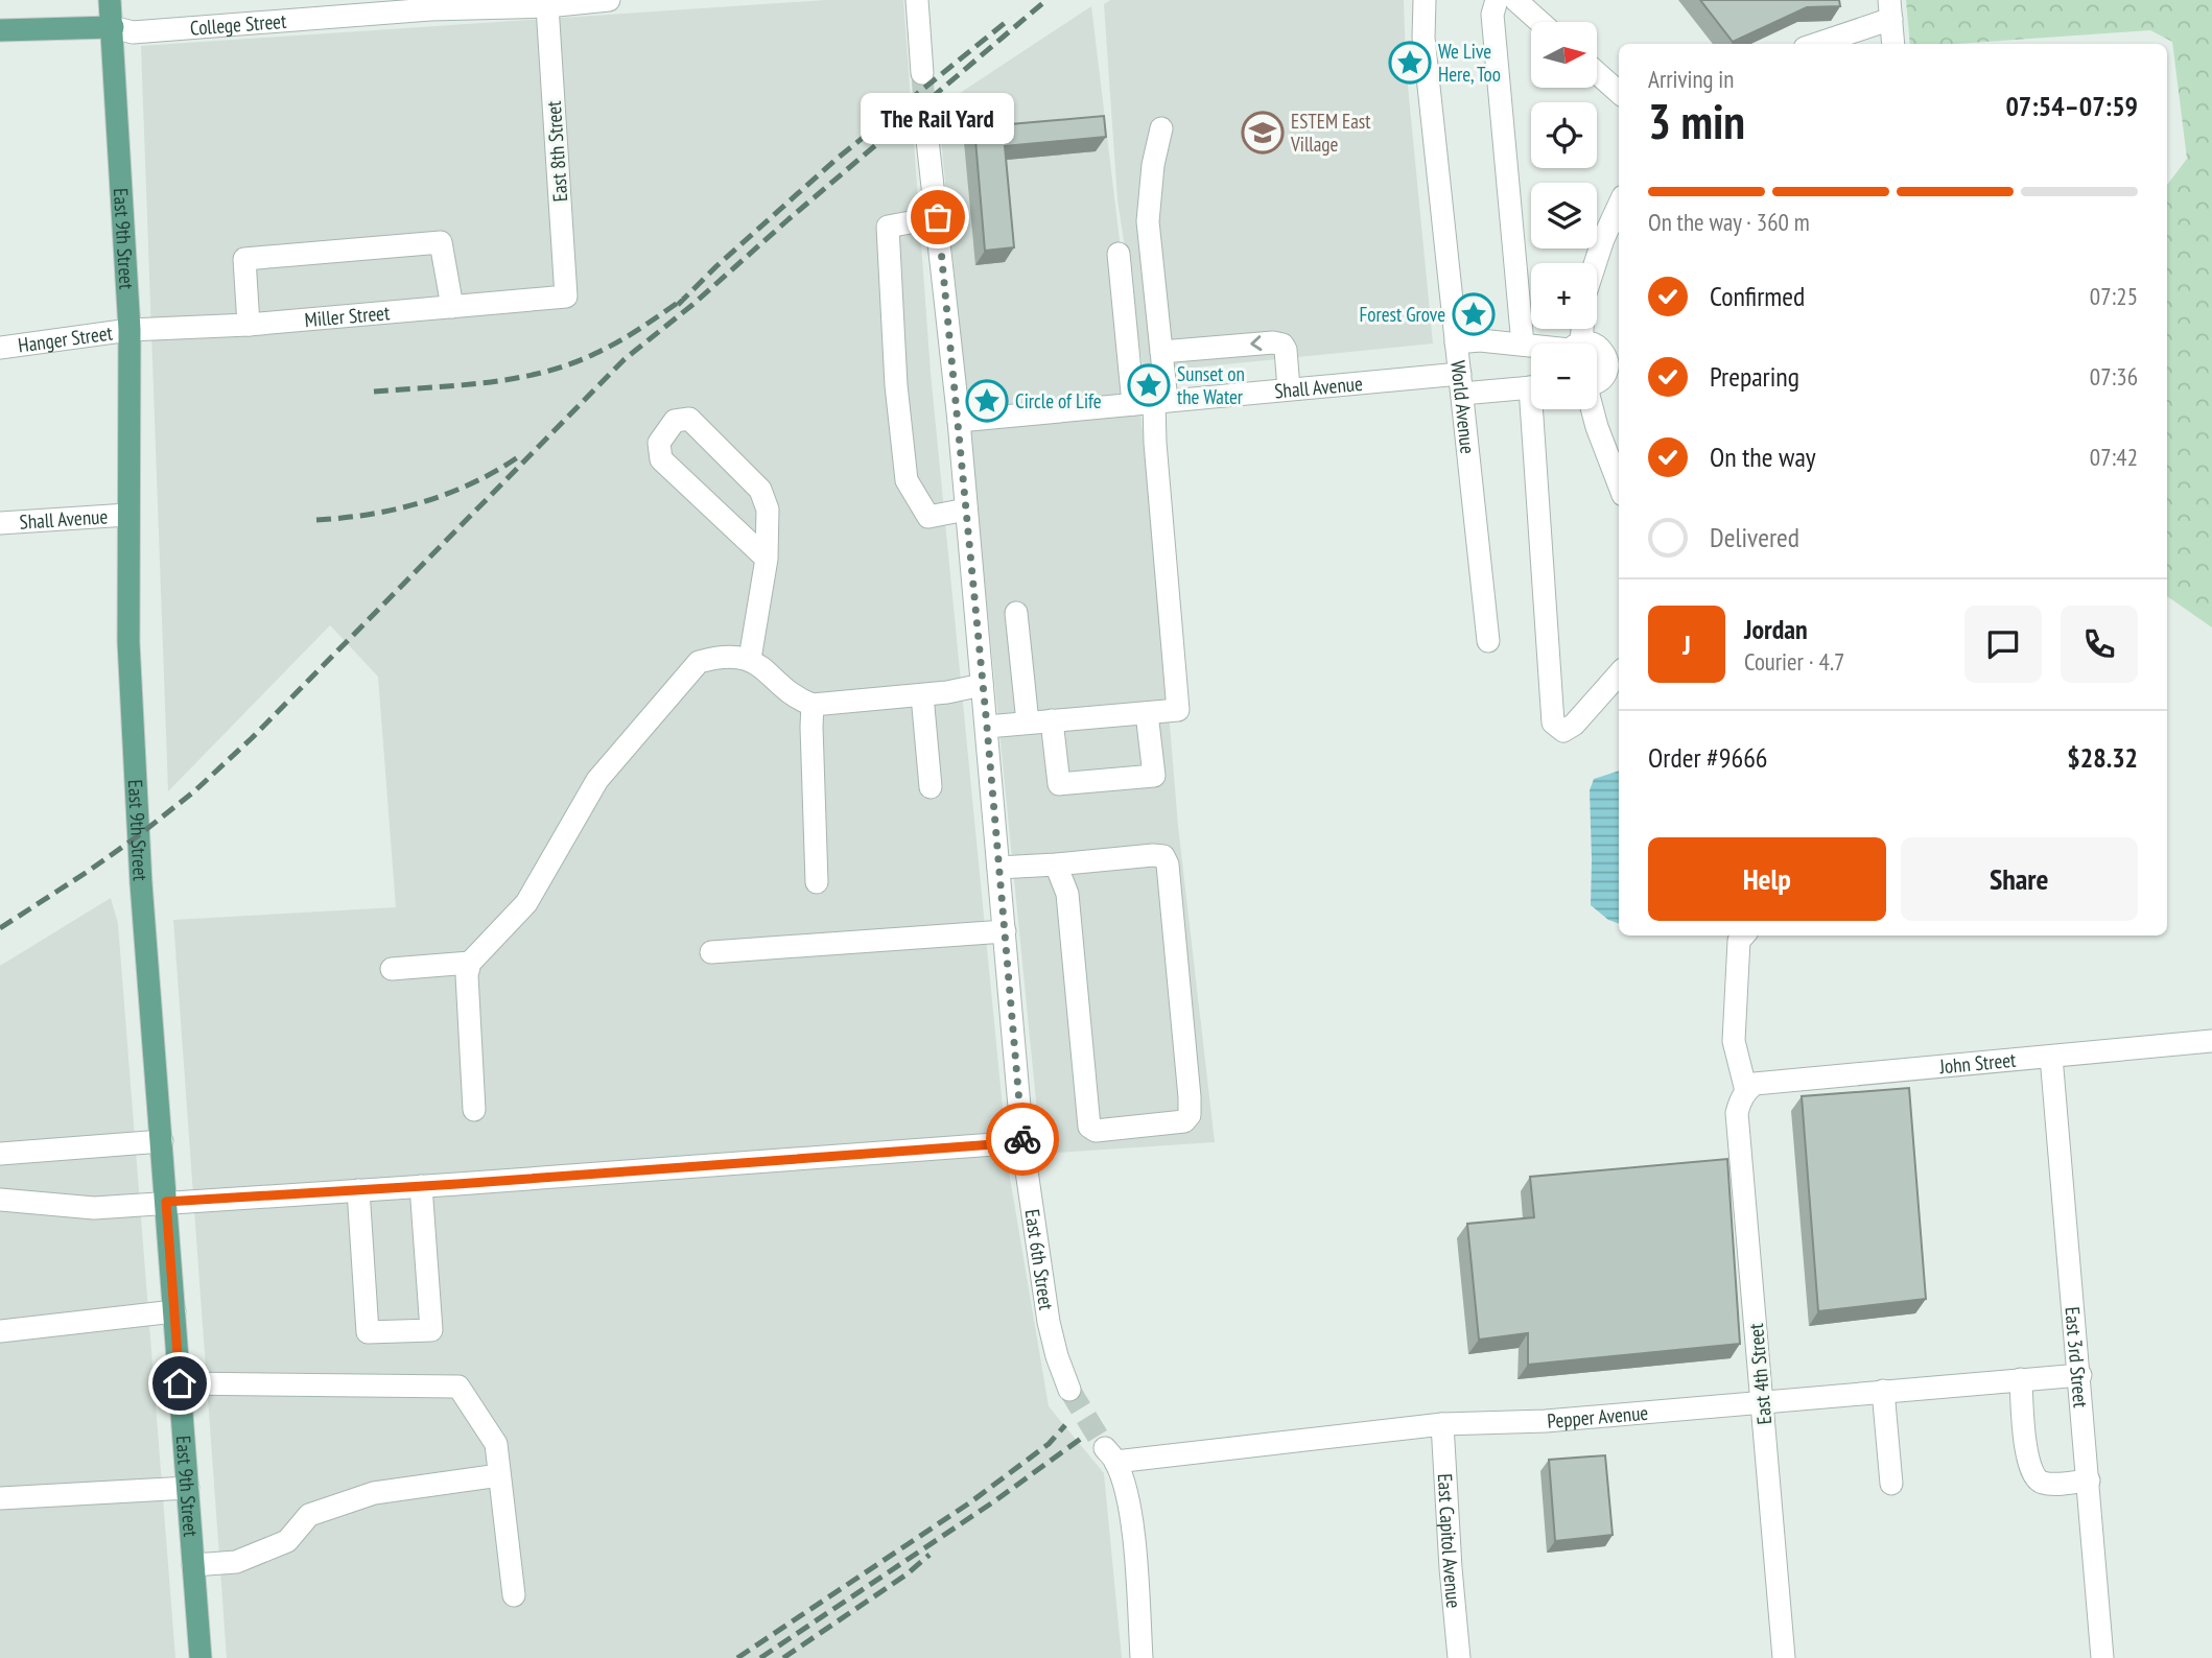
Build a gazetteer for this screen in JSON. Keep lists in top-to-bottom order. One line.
{"streets":{"main road":["College Street","East 9th Street"],"street":["East 8th Street","Miller Street","Hanger Street","Shall Avenue","World Avenue","John Street","East 6th Street","East 3rd Street","East 4th Street","Pepper Avenue","East Capitol Avenue"]},"crossings":[["College Street","East 8th Street"],["College Street","East 9th Street"],["East 8th Street","Miller Street"],["East 9th Street","Miller Street"],["East 9th Street","Hanger Street"],["East 9th Street","Shall Avenue"],["Miller Street","Hanger Street"],["Shall Avenue","World Avenue"],["Shall Avenue","East 6th Street"],["John Street","East 3rd Street"],["John Street","East 4th Street"],["East 3rd Street","Pepper Avenue"],["East 4th Street","Pepper Avenue"],["Pepper Avenue","East Capitol Avenue"]],"places":{"place":["We Live Here, Too","Forest Grove","Sunset on the Water","Circle of Life"],"school or university":["ESTEM East Village"],"other":["The Rail Yard"]},"north":"right","page":{"map_buttons":["+","−"],"heading":["3 min","Arriving in","07:54–07:59"],"panel":["Jordan","Courier · 4.7","Order #9666","$28.32"],"bubble":"The Rail Yard","bar":"On the way · 360 m","list":[["Confirmed","07:25"],["Preparing","07:36"],["On the way","07:42"],"Delivered"],"round":"J","buttons":["Help","Share"]}}
